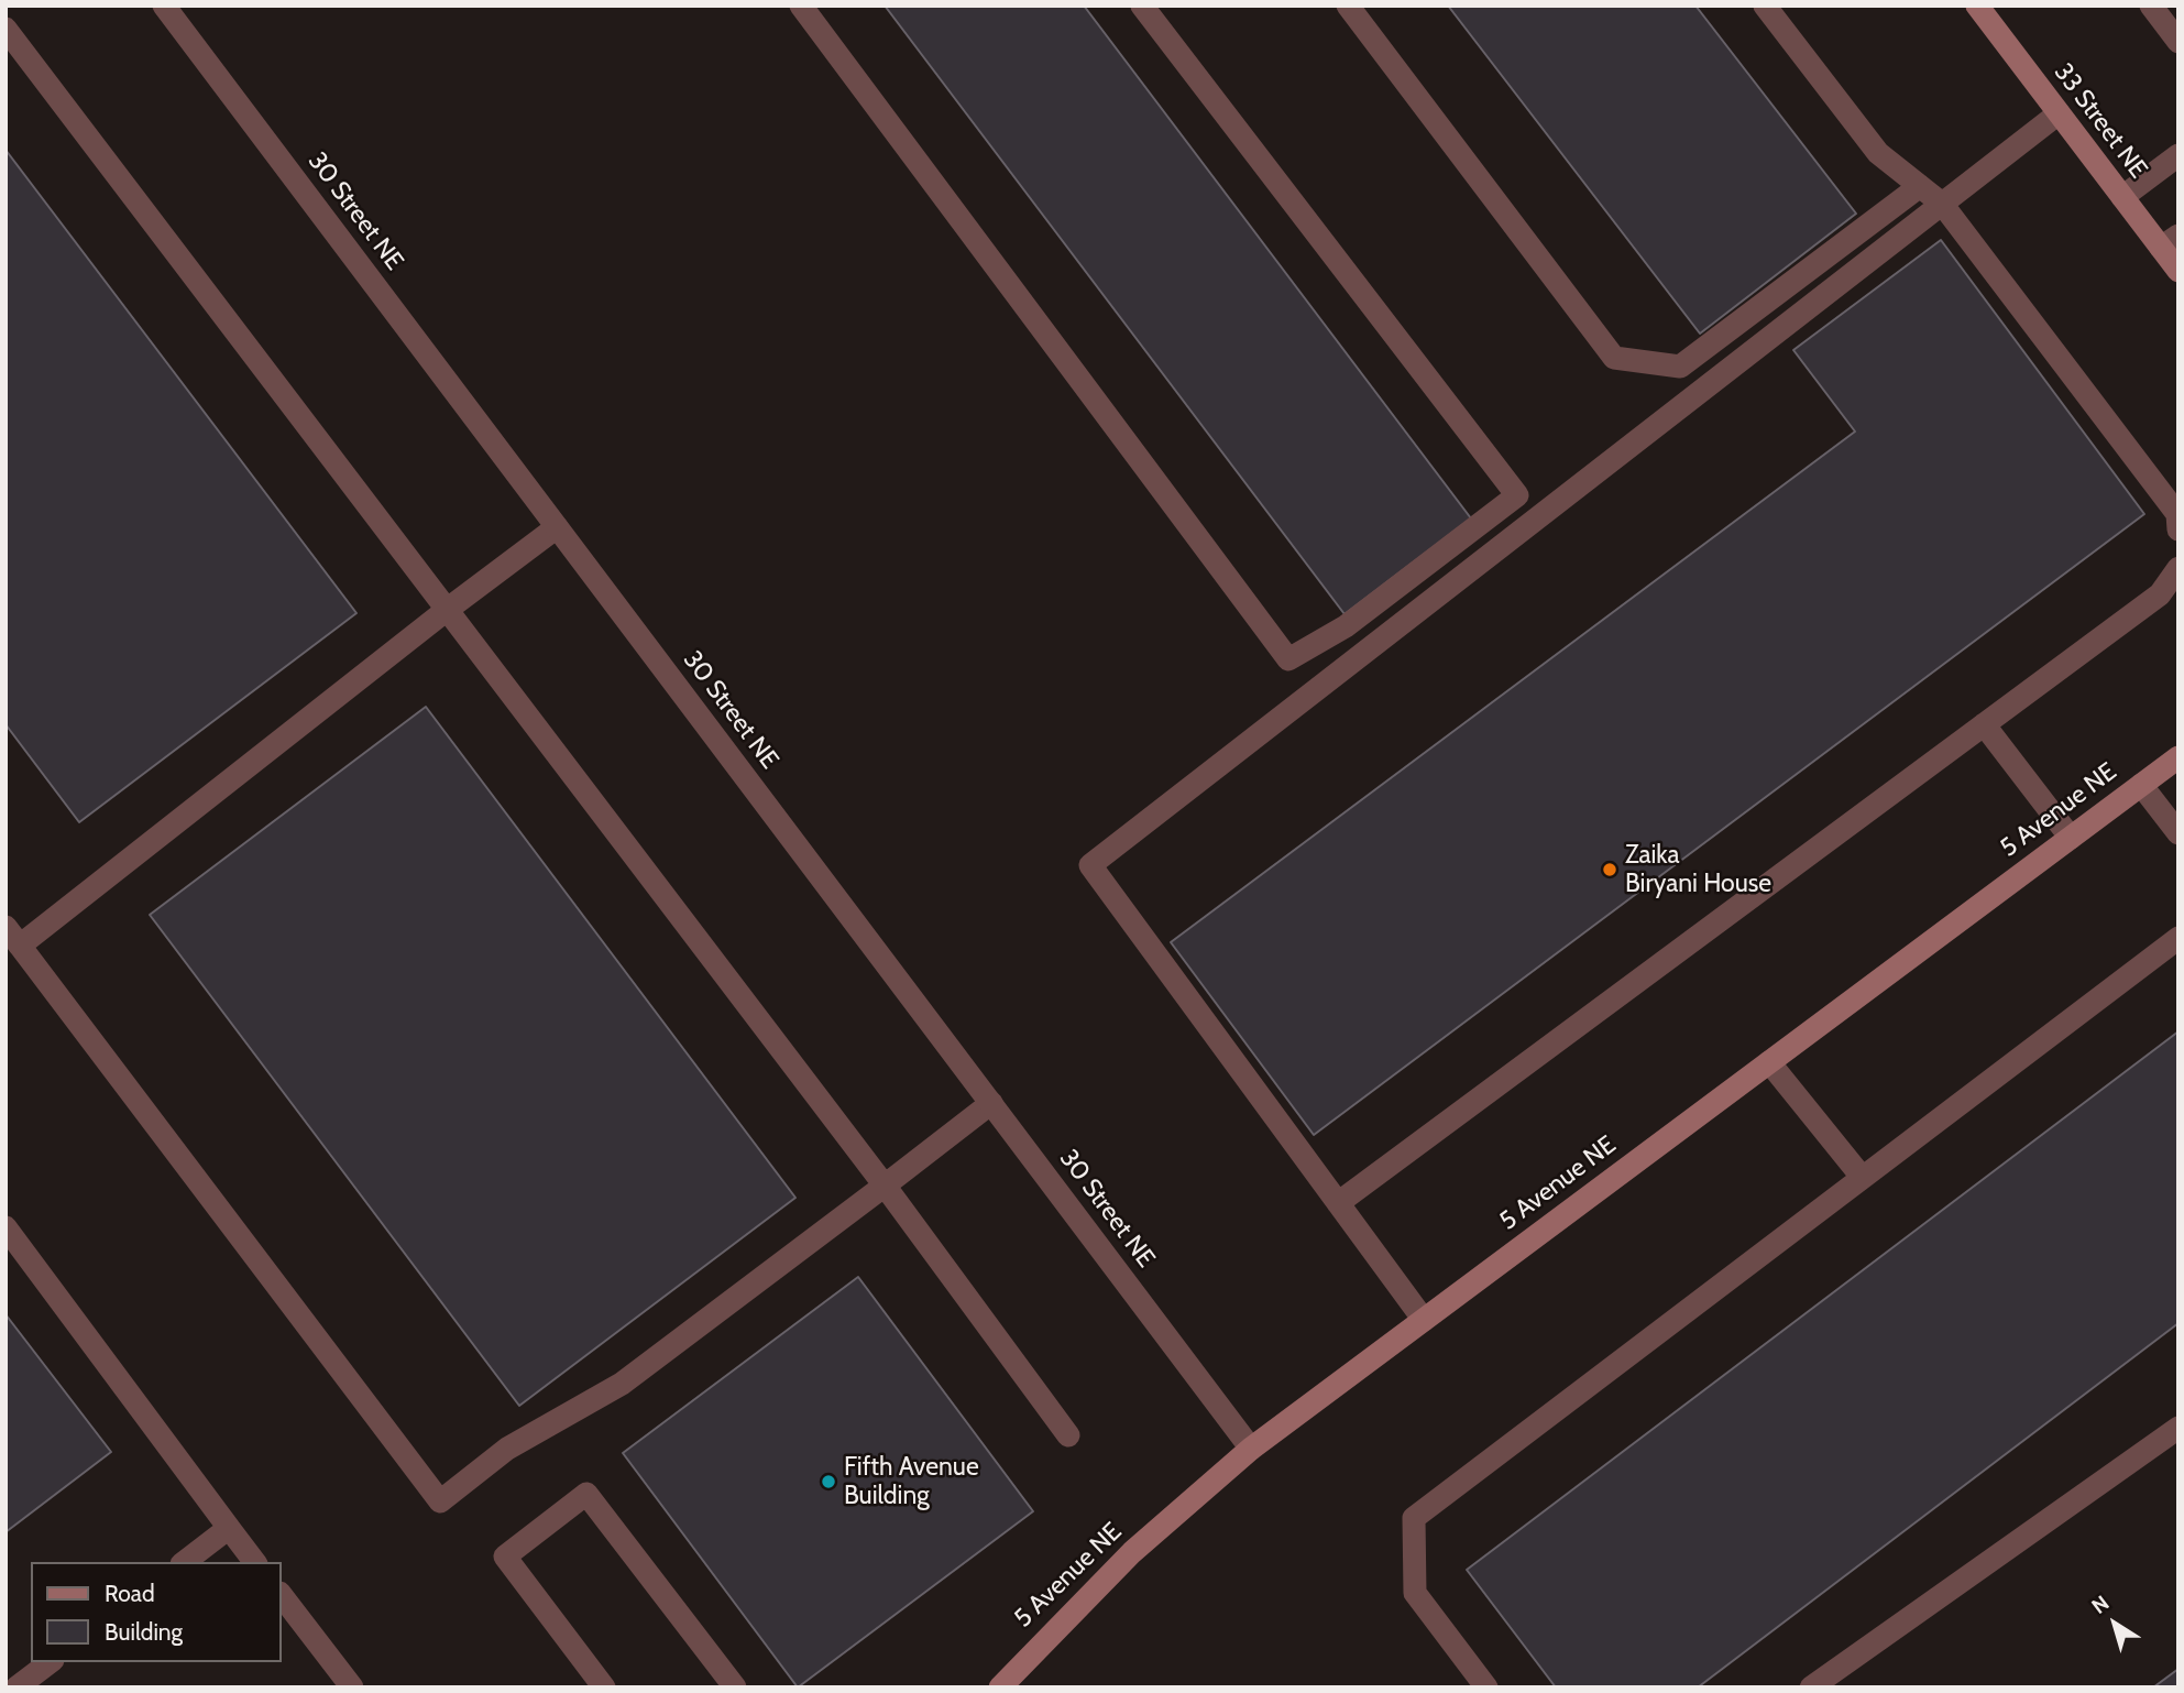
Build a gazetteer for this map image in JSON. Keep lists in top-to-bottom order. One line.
{"streets":{"street":["33 Street NE","30 Street NE","5 Avenue NE"]},"crossings":[["30 Street NE","5 Avenue NE"]],"places":["Zaika Biryani House","Fifth Avenue Building"],"legend":["Road","Building"],"north":"top left"}
